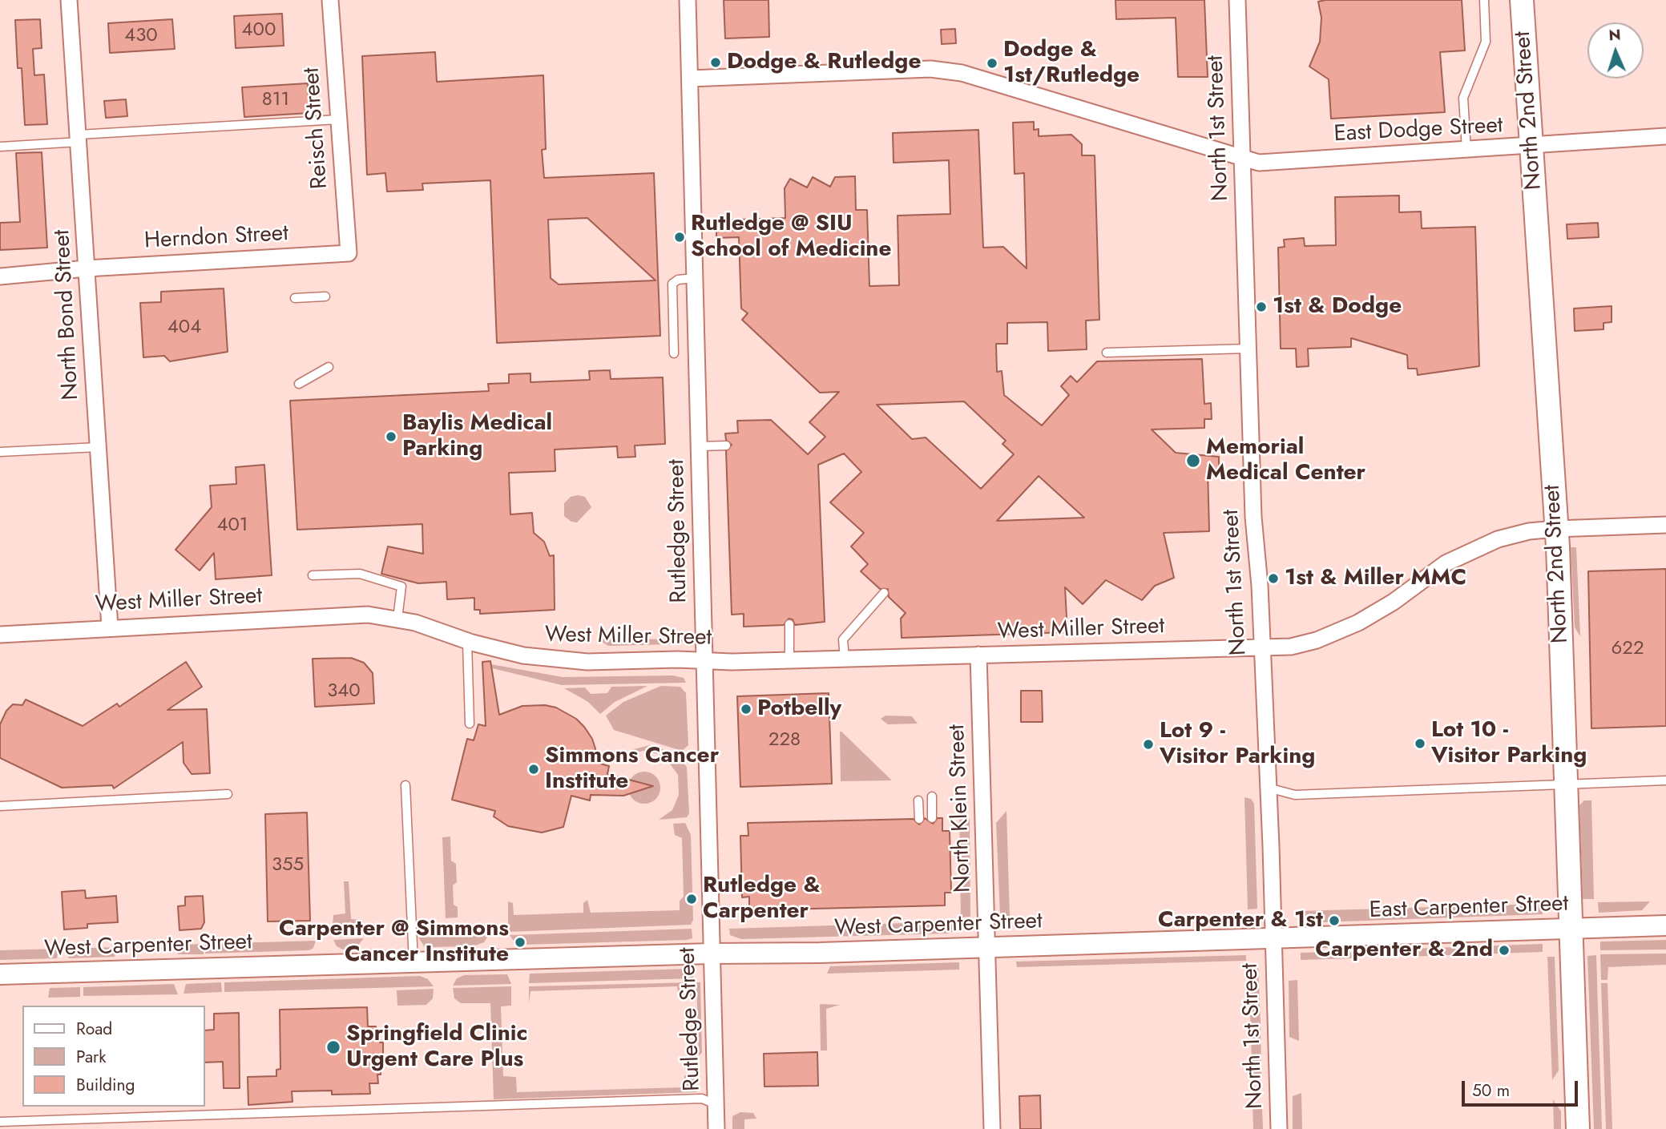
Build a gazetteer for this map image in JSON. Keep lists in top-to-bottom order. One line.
{"streets":{"main road":["North 2nd Street"],"street":["Reisch Street","North 1st Street","East Dodge Street","Herndon Street","North Bond Street","Rutledge Street","West Miller Street","North Klein Street","East Carpenter Street","West Carpenter Street"]},"crossings":[["North 2nd Street","East Dodge Street"],["North 2nd Street","West Miller Street"],["North 2nd Street","East Carpenter Street"],["Reisch Street","Herndon Street"],["North 1st Street","East Dodge Street"],["North 1st Street","West Miller Street"],["North 1st Street","East Carpenter Street"],["North 1st Street","West Carpenter Street"],["East Dodge Street","Rutledge Street"],["Herndon Street","North Bond Street"],["North Bond Street","West Miller Street"],["Rutledge Street","West Miller Street"],["Rutledge Street","West Carpenter Street"],["West Miller Street","North Klein Street"],["North Klein Street","West Carpenter Street"],["East Carpenter Street","West Carpenter Street"]],"places":["Dodge & Rutledge","Dodge & 1st/Rutledge","Rutledge @ SIU School of Medicine","1st & Dodge","Baylis Medical Parking","Memorial Medical Center","1st & Miller MMC","Potbelly","Lot 10 - Visitor Parking","Lot 9 - Visitor Parking","Simmons Cancer Institute","Rutledge & Carpenter","Carpenter & 1st","Carpenter @ Simmons Cancer Institute","Carpenter & 2nd","Springfield Clinic Urgent Care Plus"],"house_numbers":["400","430","811","404","401","622","340","228","355"],"legend":["Road","Park","Building"],"scale_bar":"50 m","north":"top"}
